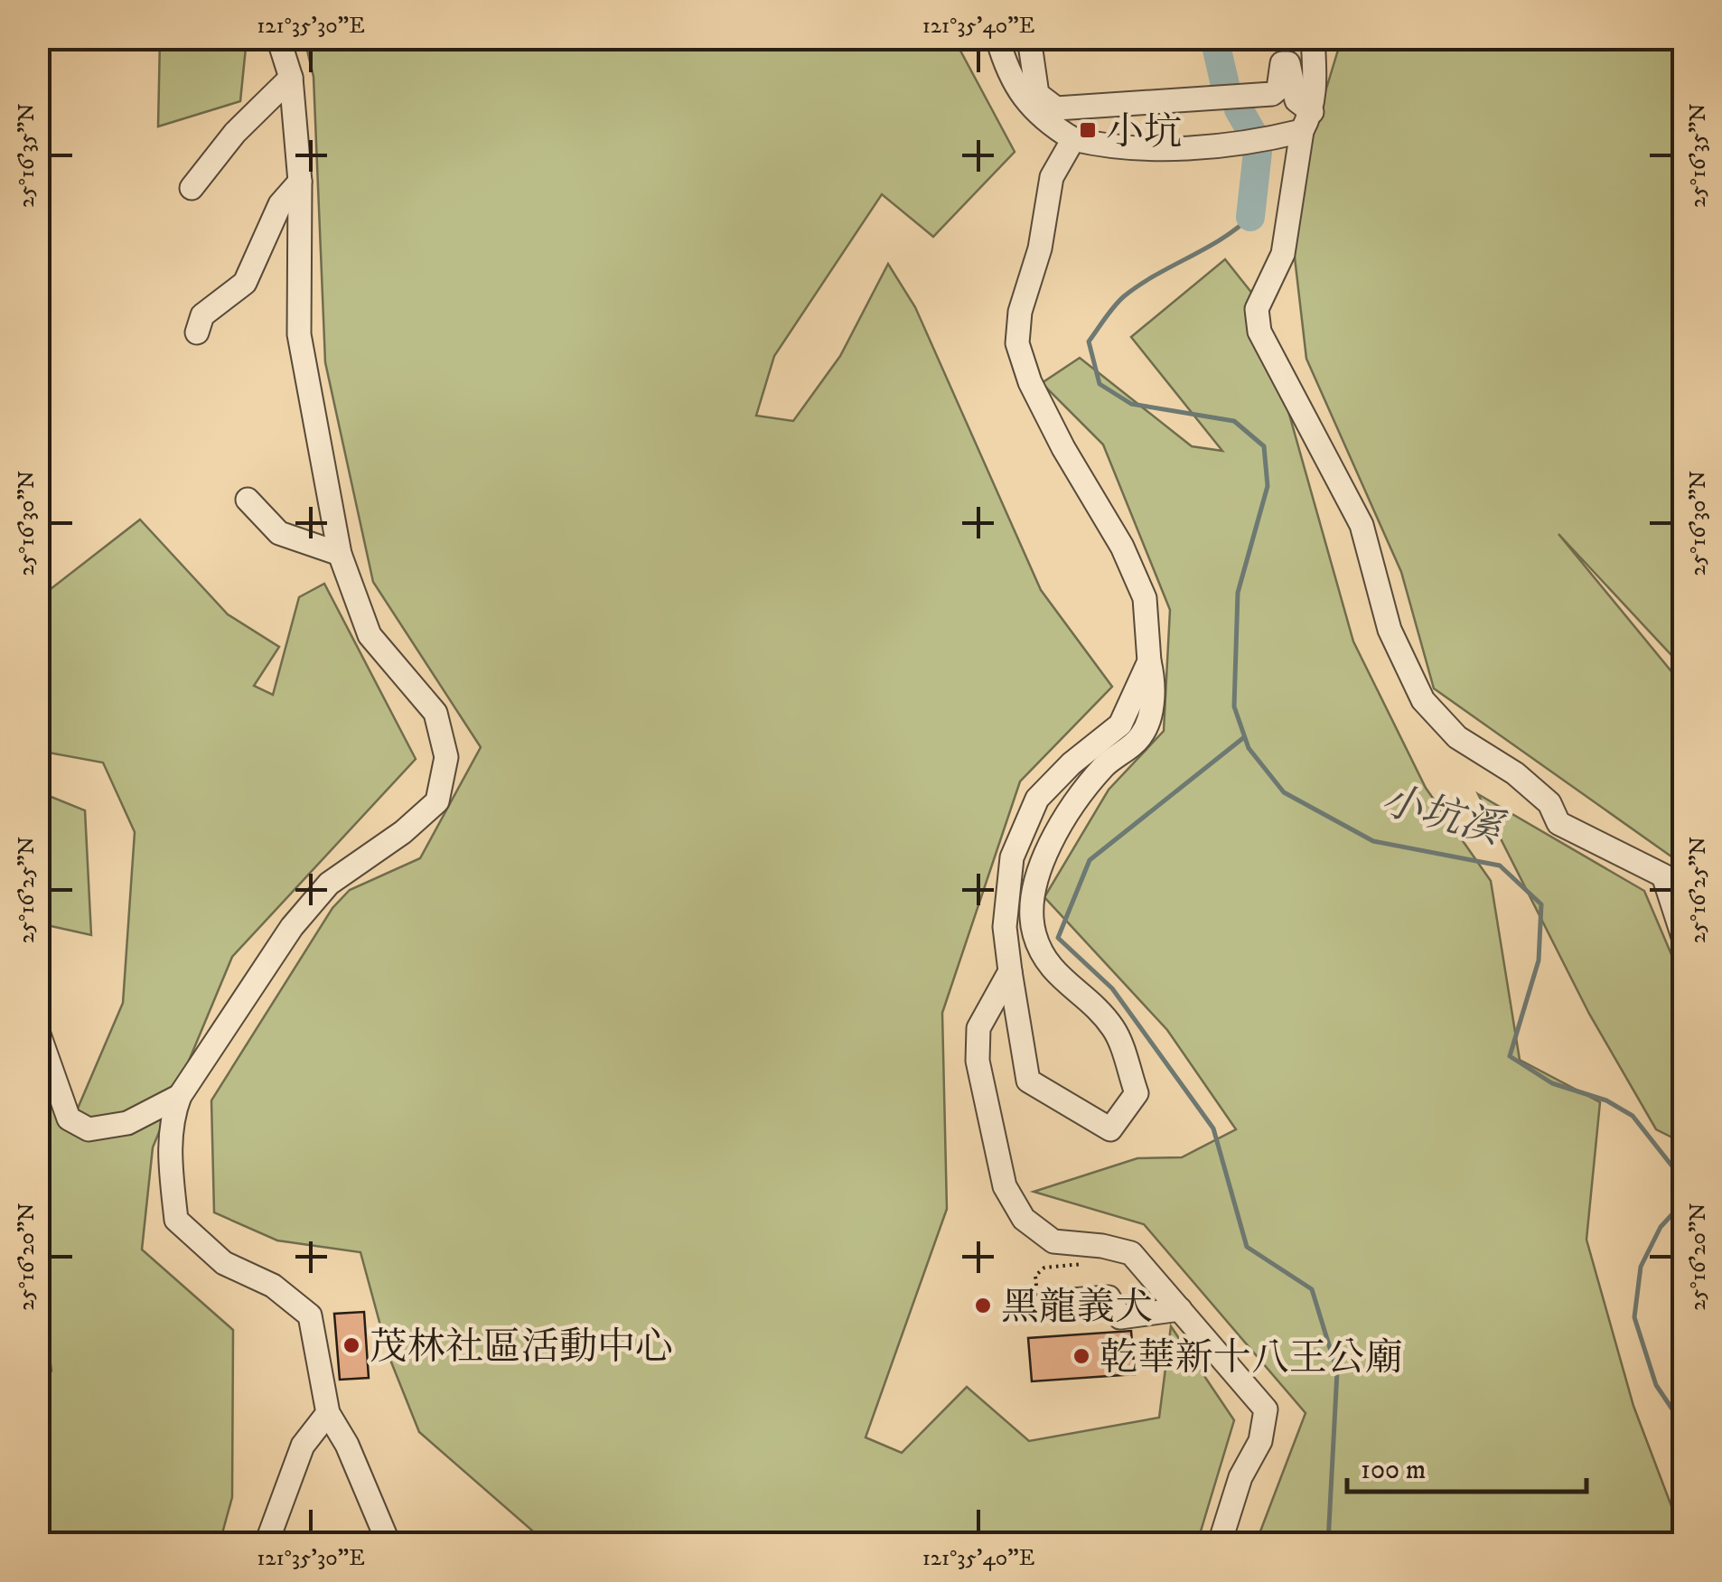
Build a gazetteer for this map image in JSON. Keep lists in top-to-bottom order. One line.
{"water":["小坑溪"],"places":{"transit":["小坑"],"other":["黑龍義犬","茂林社區活動中心","乾華新十八王公廟"]},"scale_bar":"100 m","coordinates":["121°35'30\"E","121°35'40\"E","25°16'35\"N","25°16'30\"N","25°16'25\"N","25°16'20\"N"]}
